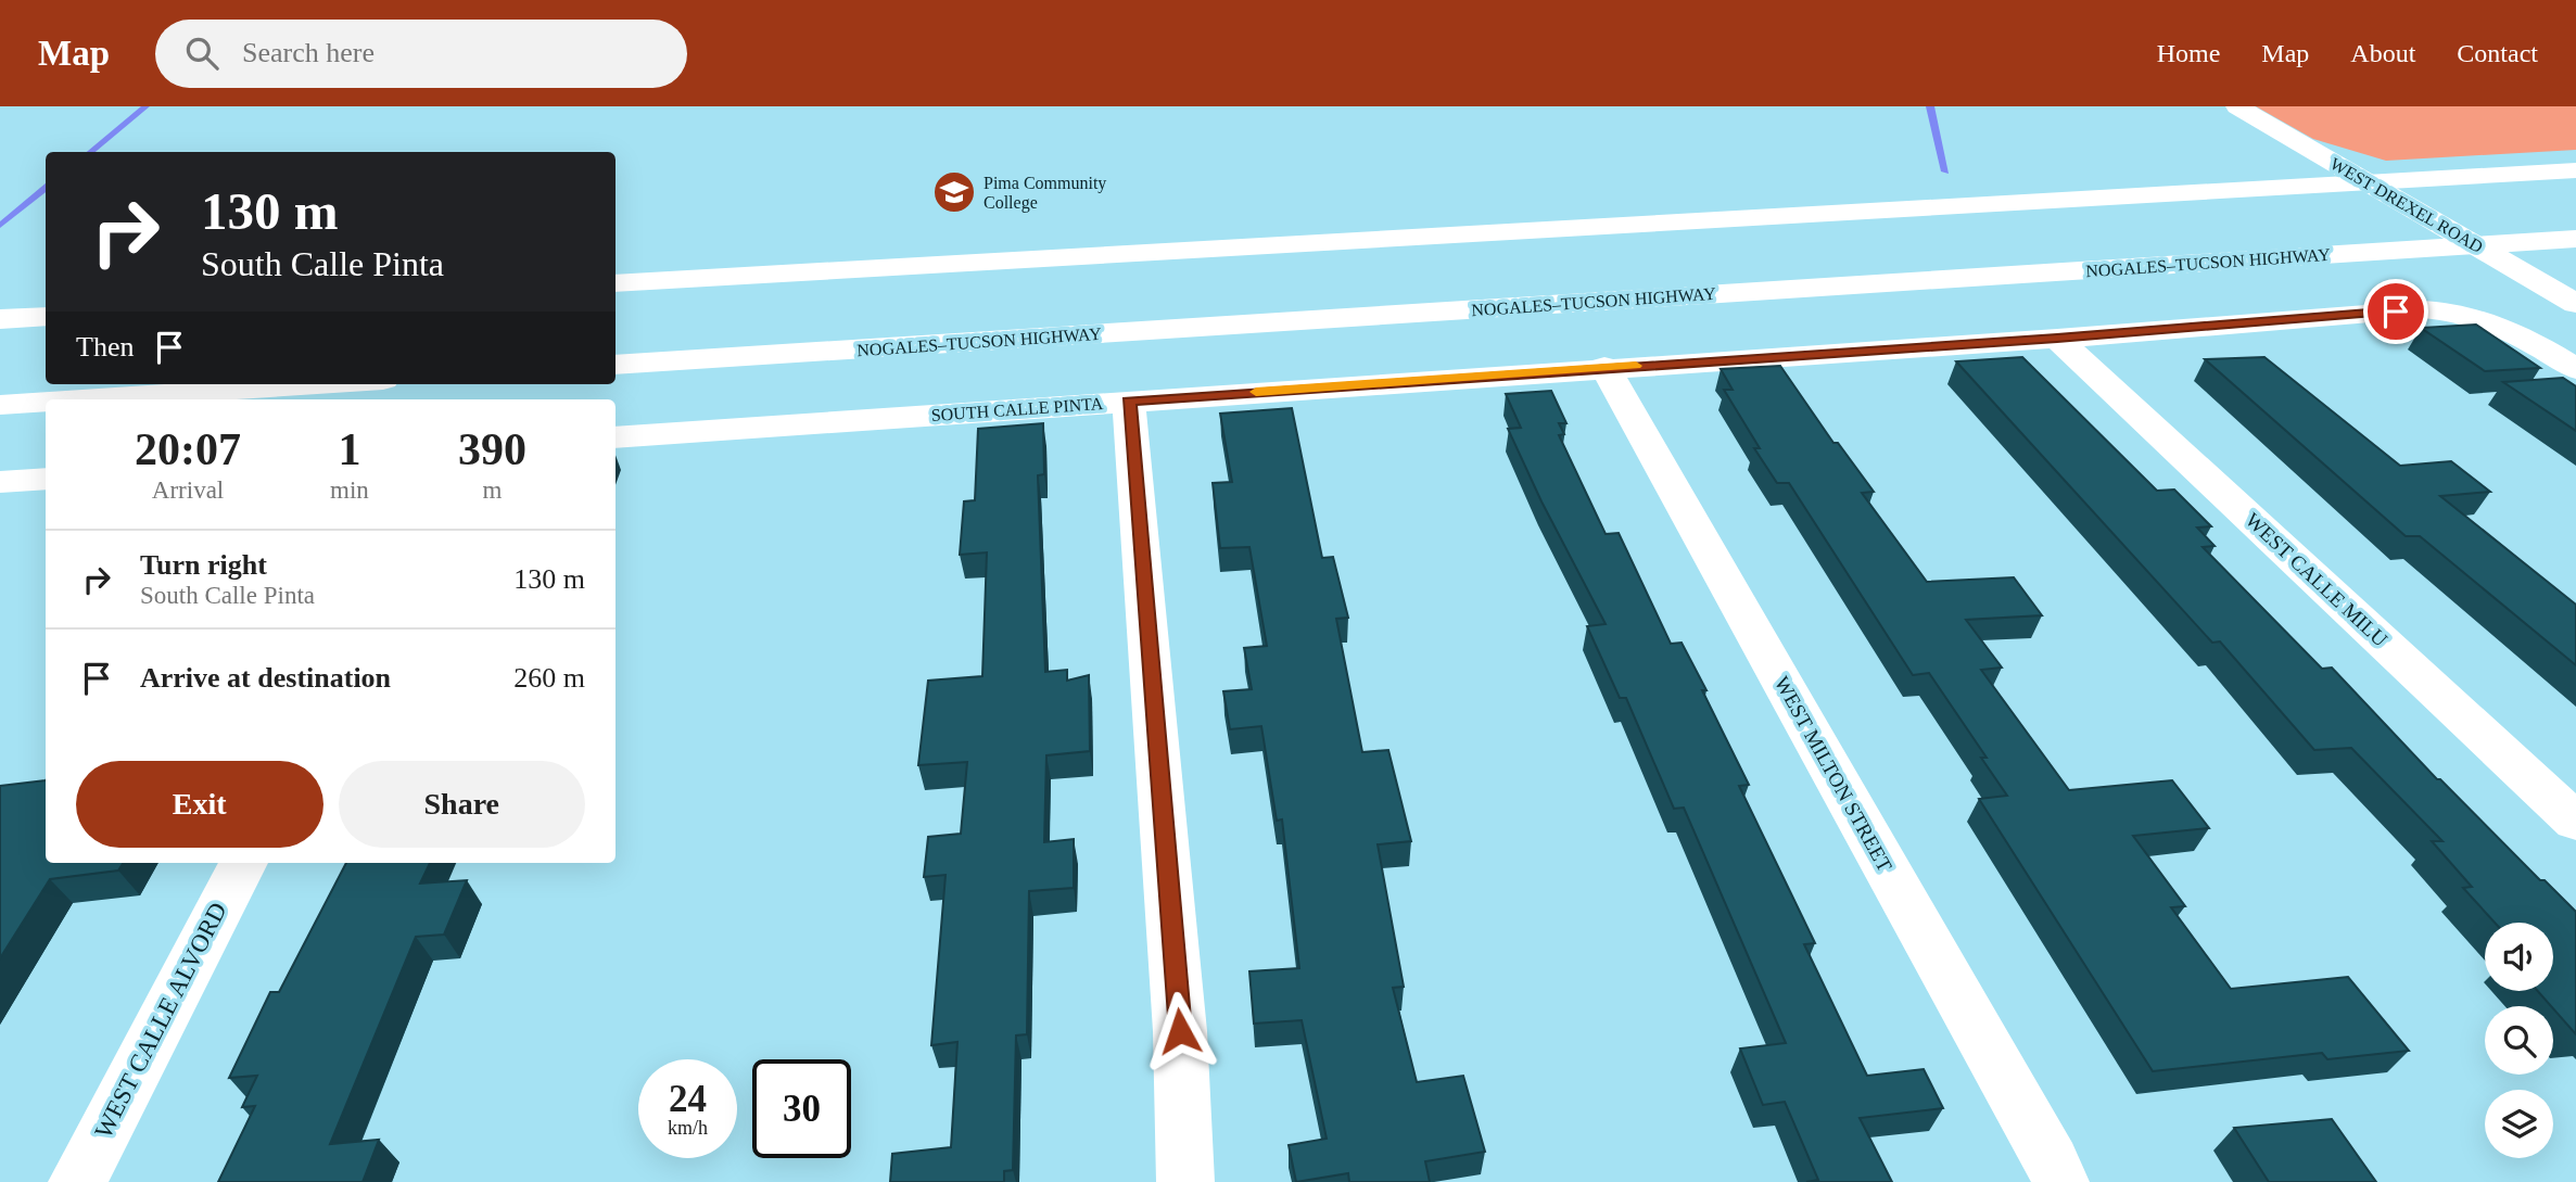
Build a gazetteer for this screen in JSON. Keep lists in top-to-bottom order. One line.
{"streets":{"main road":["WEST DREXEL ROAD","NOGALES–TUCSON HIGHWAY","SOUTH CALLE PINTA","WEST CALLE MILU","WEST MILTON STREET","WEST CALLE ALVORD"]},"crossings":[["SOUTH CALLE PINTA","WEST CALLE MILU"],["SOUTH CALLE PINTA","WEST MILTON STREET"]],"places":{"school or university":["Pima Community College"]},"page":{"header":"Map","search":"Search here","nav":["Home","Map","About","Contact"],"turn":["130 m","South Calle Pinta"],"then":"Then","eta":["20:07","Arrival","1","min","390","m"],"list":[{"name":"Turn right","note":"South Calle Pinta","value":"130 m"},{"name":"Arrive at destination","value":"260 m"}],"buttons":["Exit","Share"],"speed":"24 km/h","limit":"30"}}
